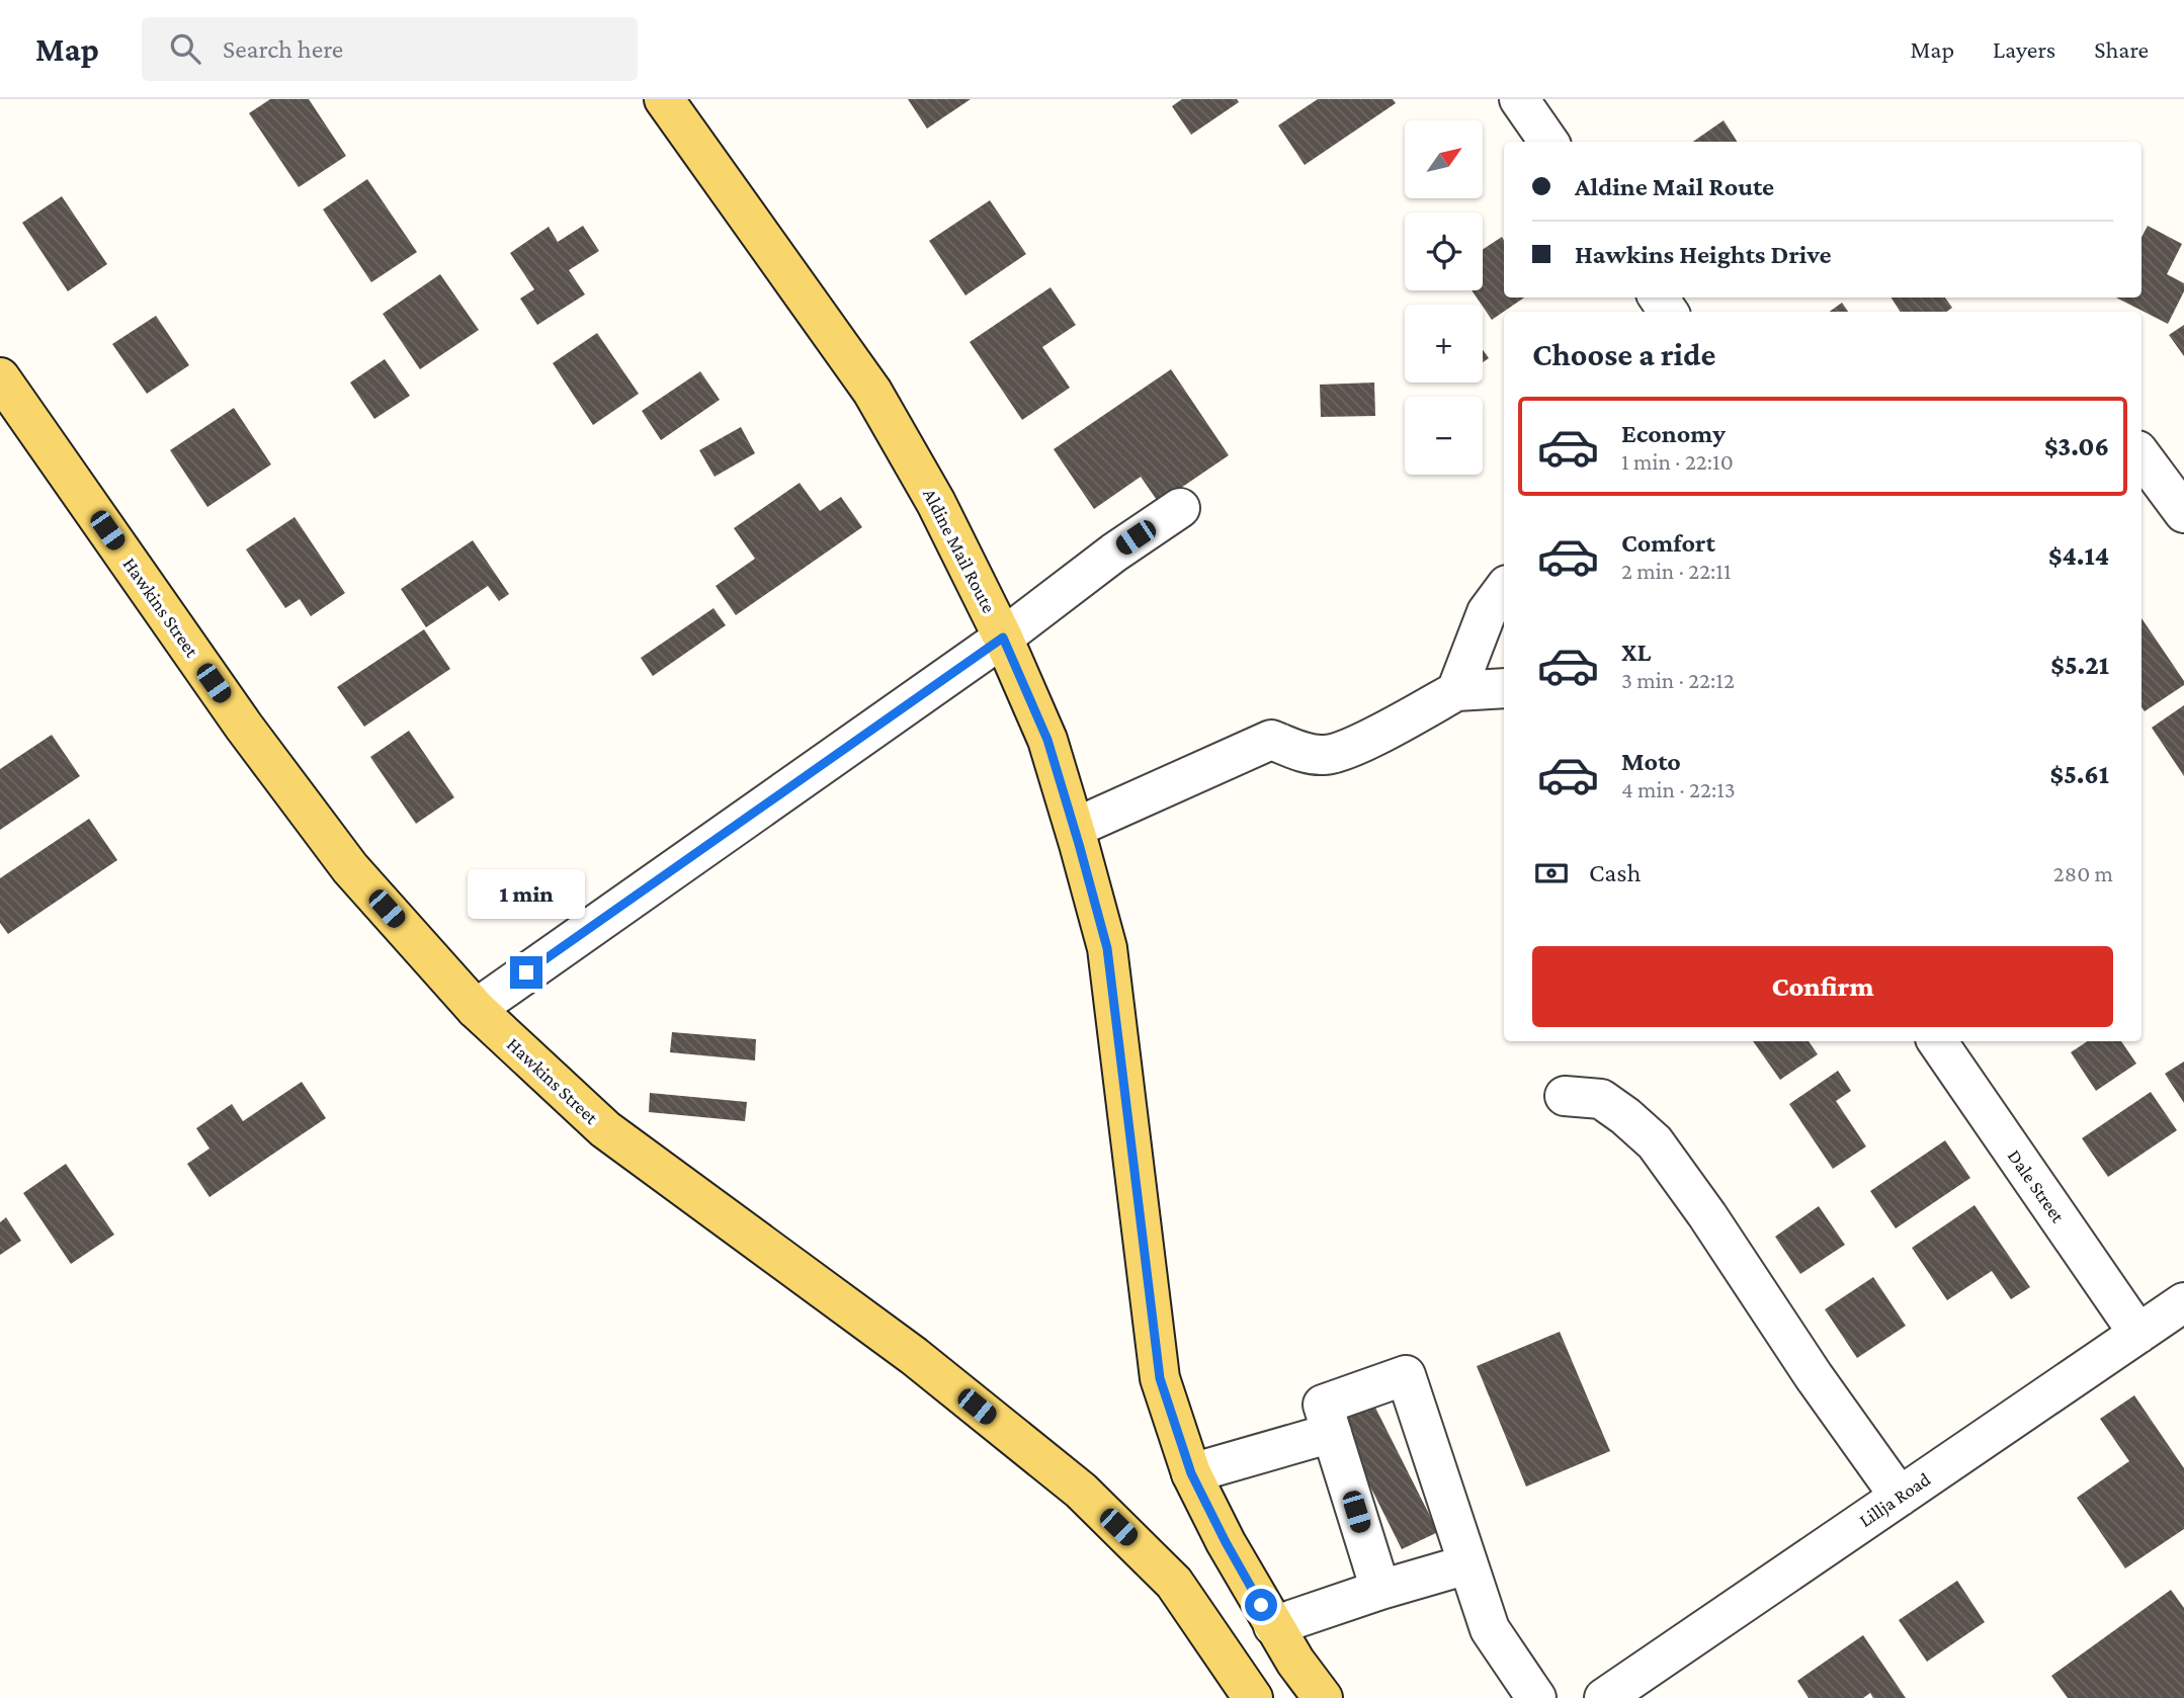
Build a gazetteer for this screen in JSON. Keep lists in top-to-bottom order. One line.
{"streets":{"main road":["Aldine Mail Route","Hawkins Street"],"street":["Dale Street","Lillja Road"]},"crossings":[["Dale Street","Lillja Road"]],"north":"top right","page":{"header":"Map","search":"Search here","nav":["Map","Layers","Share"],"map_buttons":["+","−"],"banner":["Aldine Mail Route","Hawkins Heights Drive"],"heading":"Choose a ride","list":[{"name":"Economy","note":"1 min · 22:10","value":"$3.06"},{"name":"Comfort","note":"2 min · 22:11","value":"$4.14"},{"name":"XL","note":"3 min · 22:12","value":"$5.21"},{"name":"Moto","note":"4 min · 22:13","value":"$5.61"}],"pay":["Cash","280 m"],"bubble":"1 min","buttons":"Confirm"}}
